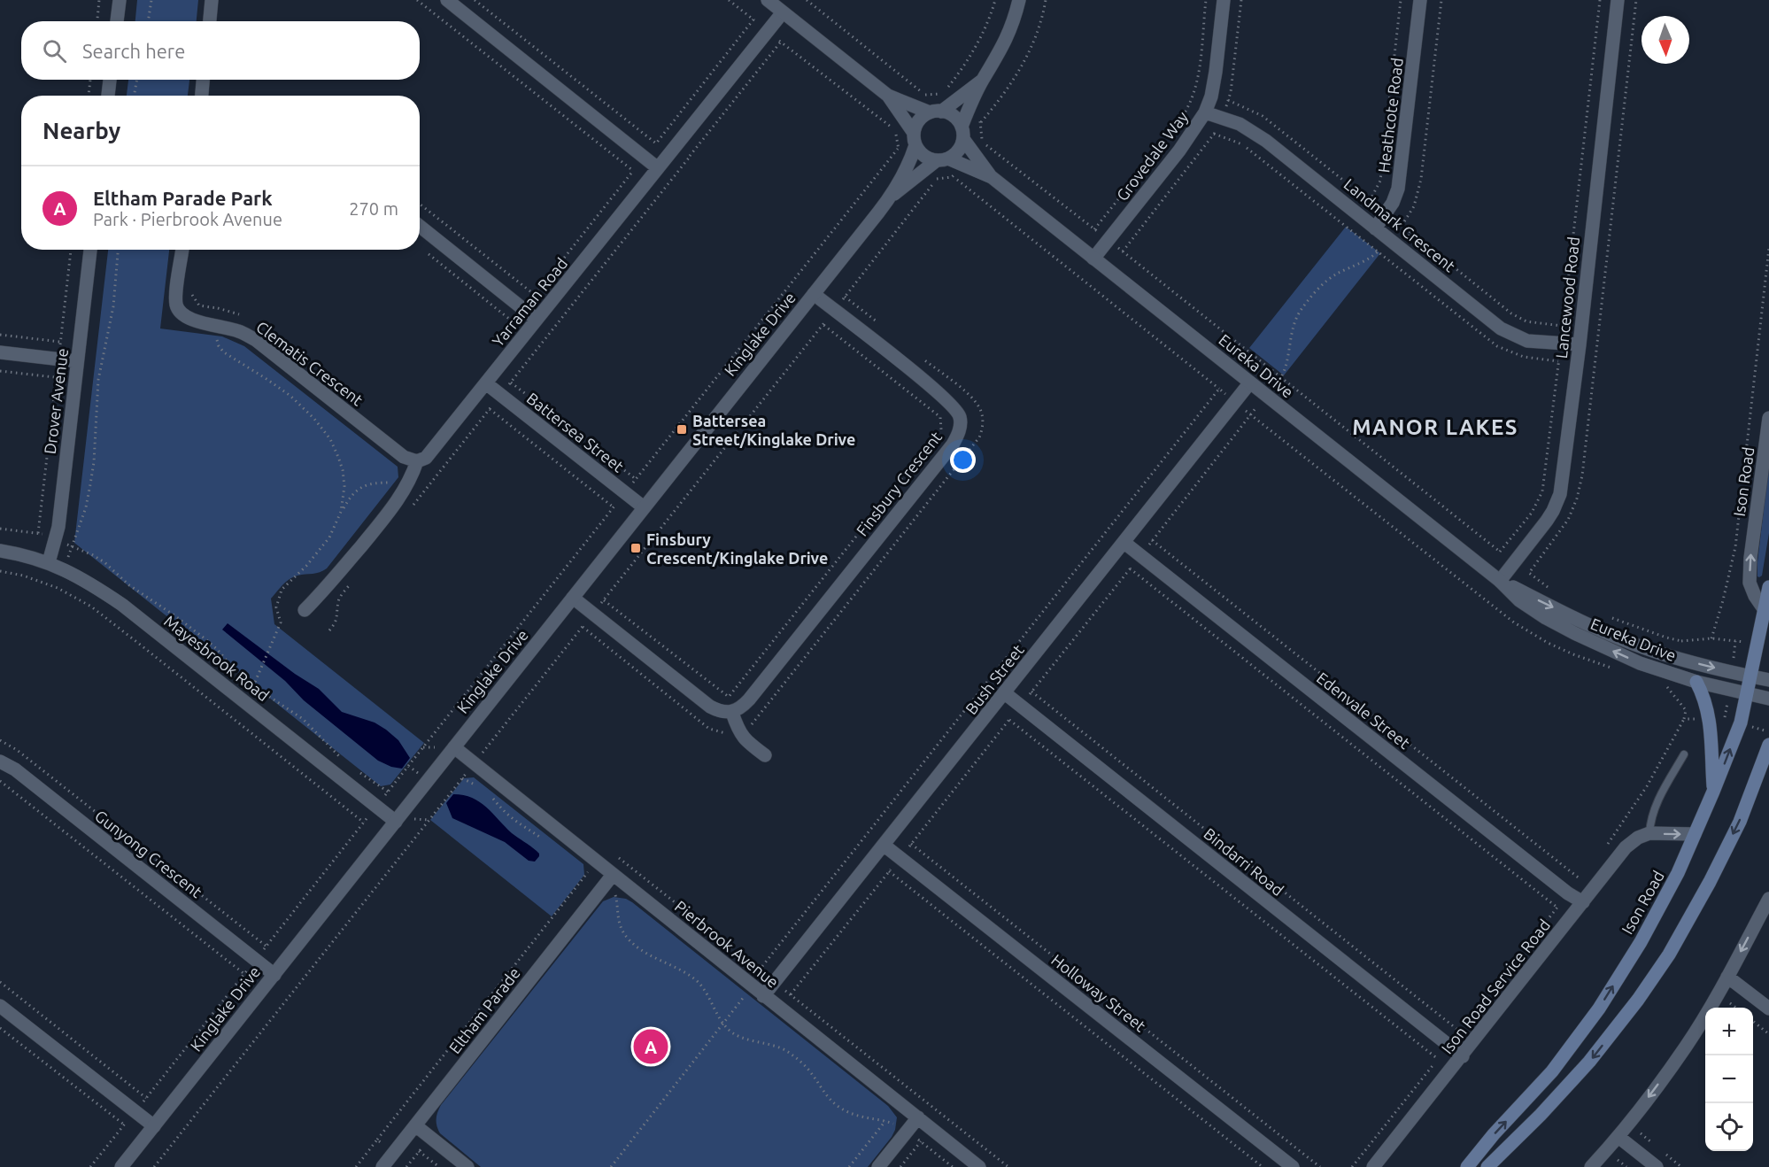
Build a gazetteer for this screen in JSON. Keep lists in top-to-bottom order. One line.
{"streets":{"main road":["Ison Road"],"street":["Heathcote Road","Grovedale Way","Landmark Crescent","Lancewood Road","Yarraman Road","Kinglake Drive","Clematis Crescent","Eureka Drive","Drover Avenue","Battersea Street","Finsbury Crescent","Mayesbrook Road","Bush Street","Edenvale Street","Gunyong Crescent","Bindarri Road","Pierbrook Avenue","Ison Road Service Road","Holloway Street","Eltham Parade"]},"crossings":[["Heathcote Road","Landmark Crescent"],["Grovedale Way","Landmark Crescent"],["Grovedale Way","Eureka Drive"],["Landmark Crescent","Lancewood Road"],["Lancewood Road","Eureka Drive"],["Yarraman Road","Clematis Crescent"],["Yarraman Road","Battersea Street"],["Kinglake Drive","Eureka Drive"],["Kinglake Drive","Battersea Street"],["Kinglake Drive","Finsbury Crescent"],["Kinglake Drive","Mayesbrook Road"],["Kinglake Drive","Gunyong Crescent"],["Kinglake Drive","Pierbrook Avenue"],["Eureka Drive","Ison Road"],["Eureka Drive","Bush Street"],["Drover Avenue","Mayesbrook Road"],["Bush Street","Edenvale Street"],["Bush Street","Bindarri Road"],["Bush Street","Pierbrook Avenue"],["Bush Street","Holloway Street"],["Edenvale Street","Ison Road Service Road"],["Bindarri Road","Ison Road Service Road"],["Pierbrook Avenue","Eltham Parade"]],"districts":["MANOR LAKES"],"places":{"transit":["Battersea Street/Kinglake Drive","Finsbury Crescent/Kinglake Drive"]},"north":"bottom","page":{"search":"Search here","heading":"Nearby","list":[{"mark":"A","name":"Eltham Parade Park","note":"Park · Pierbrook Avenue","value":"270 m"}],"map_buttons":["+","−"],"pins":"A"}}
